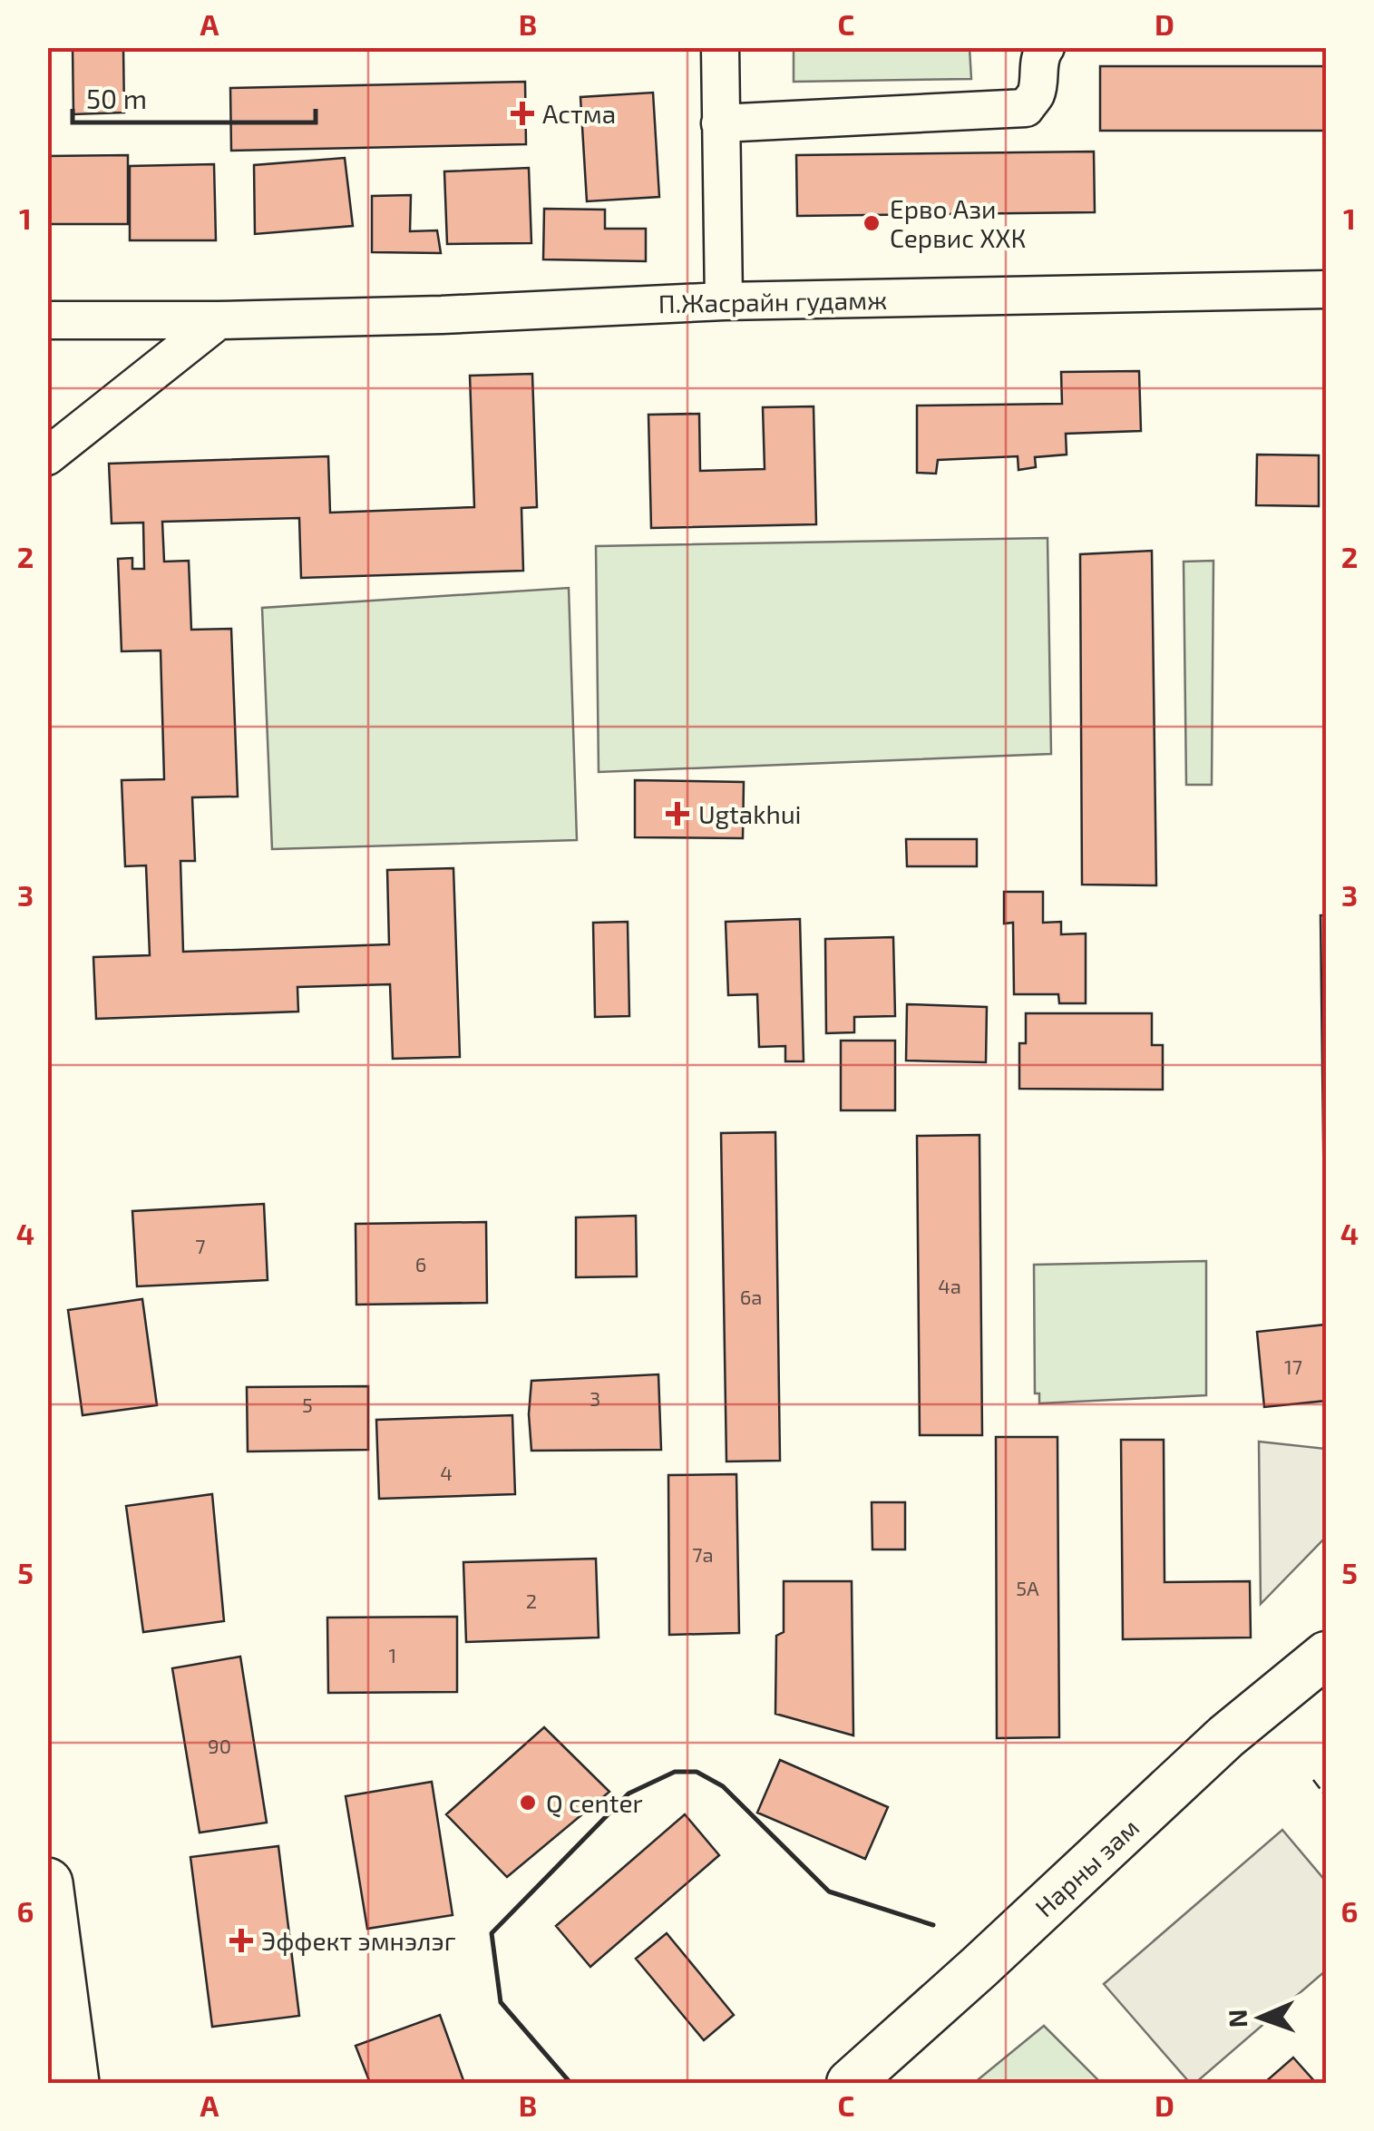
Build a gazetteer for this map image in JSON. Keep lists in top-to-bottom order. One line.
{"streets":{"main road":["Нарны зам"],"street":["П.Жасрайн гудамж"]},"places":{"health":["Астма","Ugtakhui","Эффект эмнэлэг"],"other":["Ерво Ази Сервис ХХК","Q center"]},"house_numbers":["7","6","4а","6а","17","3","5","4","7а","5А","2","1","90"],"scale_bar":"50 m","north":"left","grid":{"columns":["A","B","C","D"],"rows":["1","2","3","4","5","6"]}}
